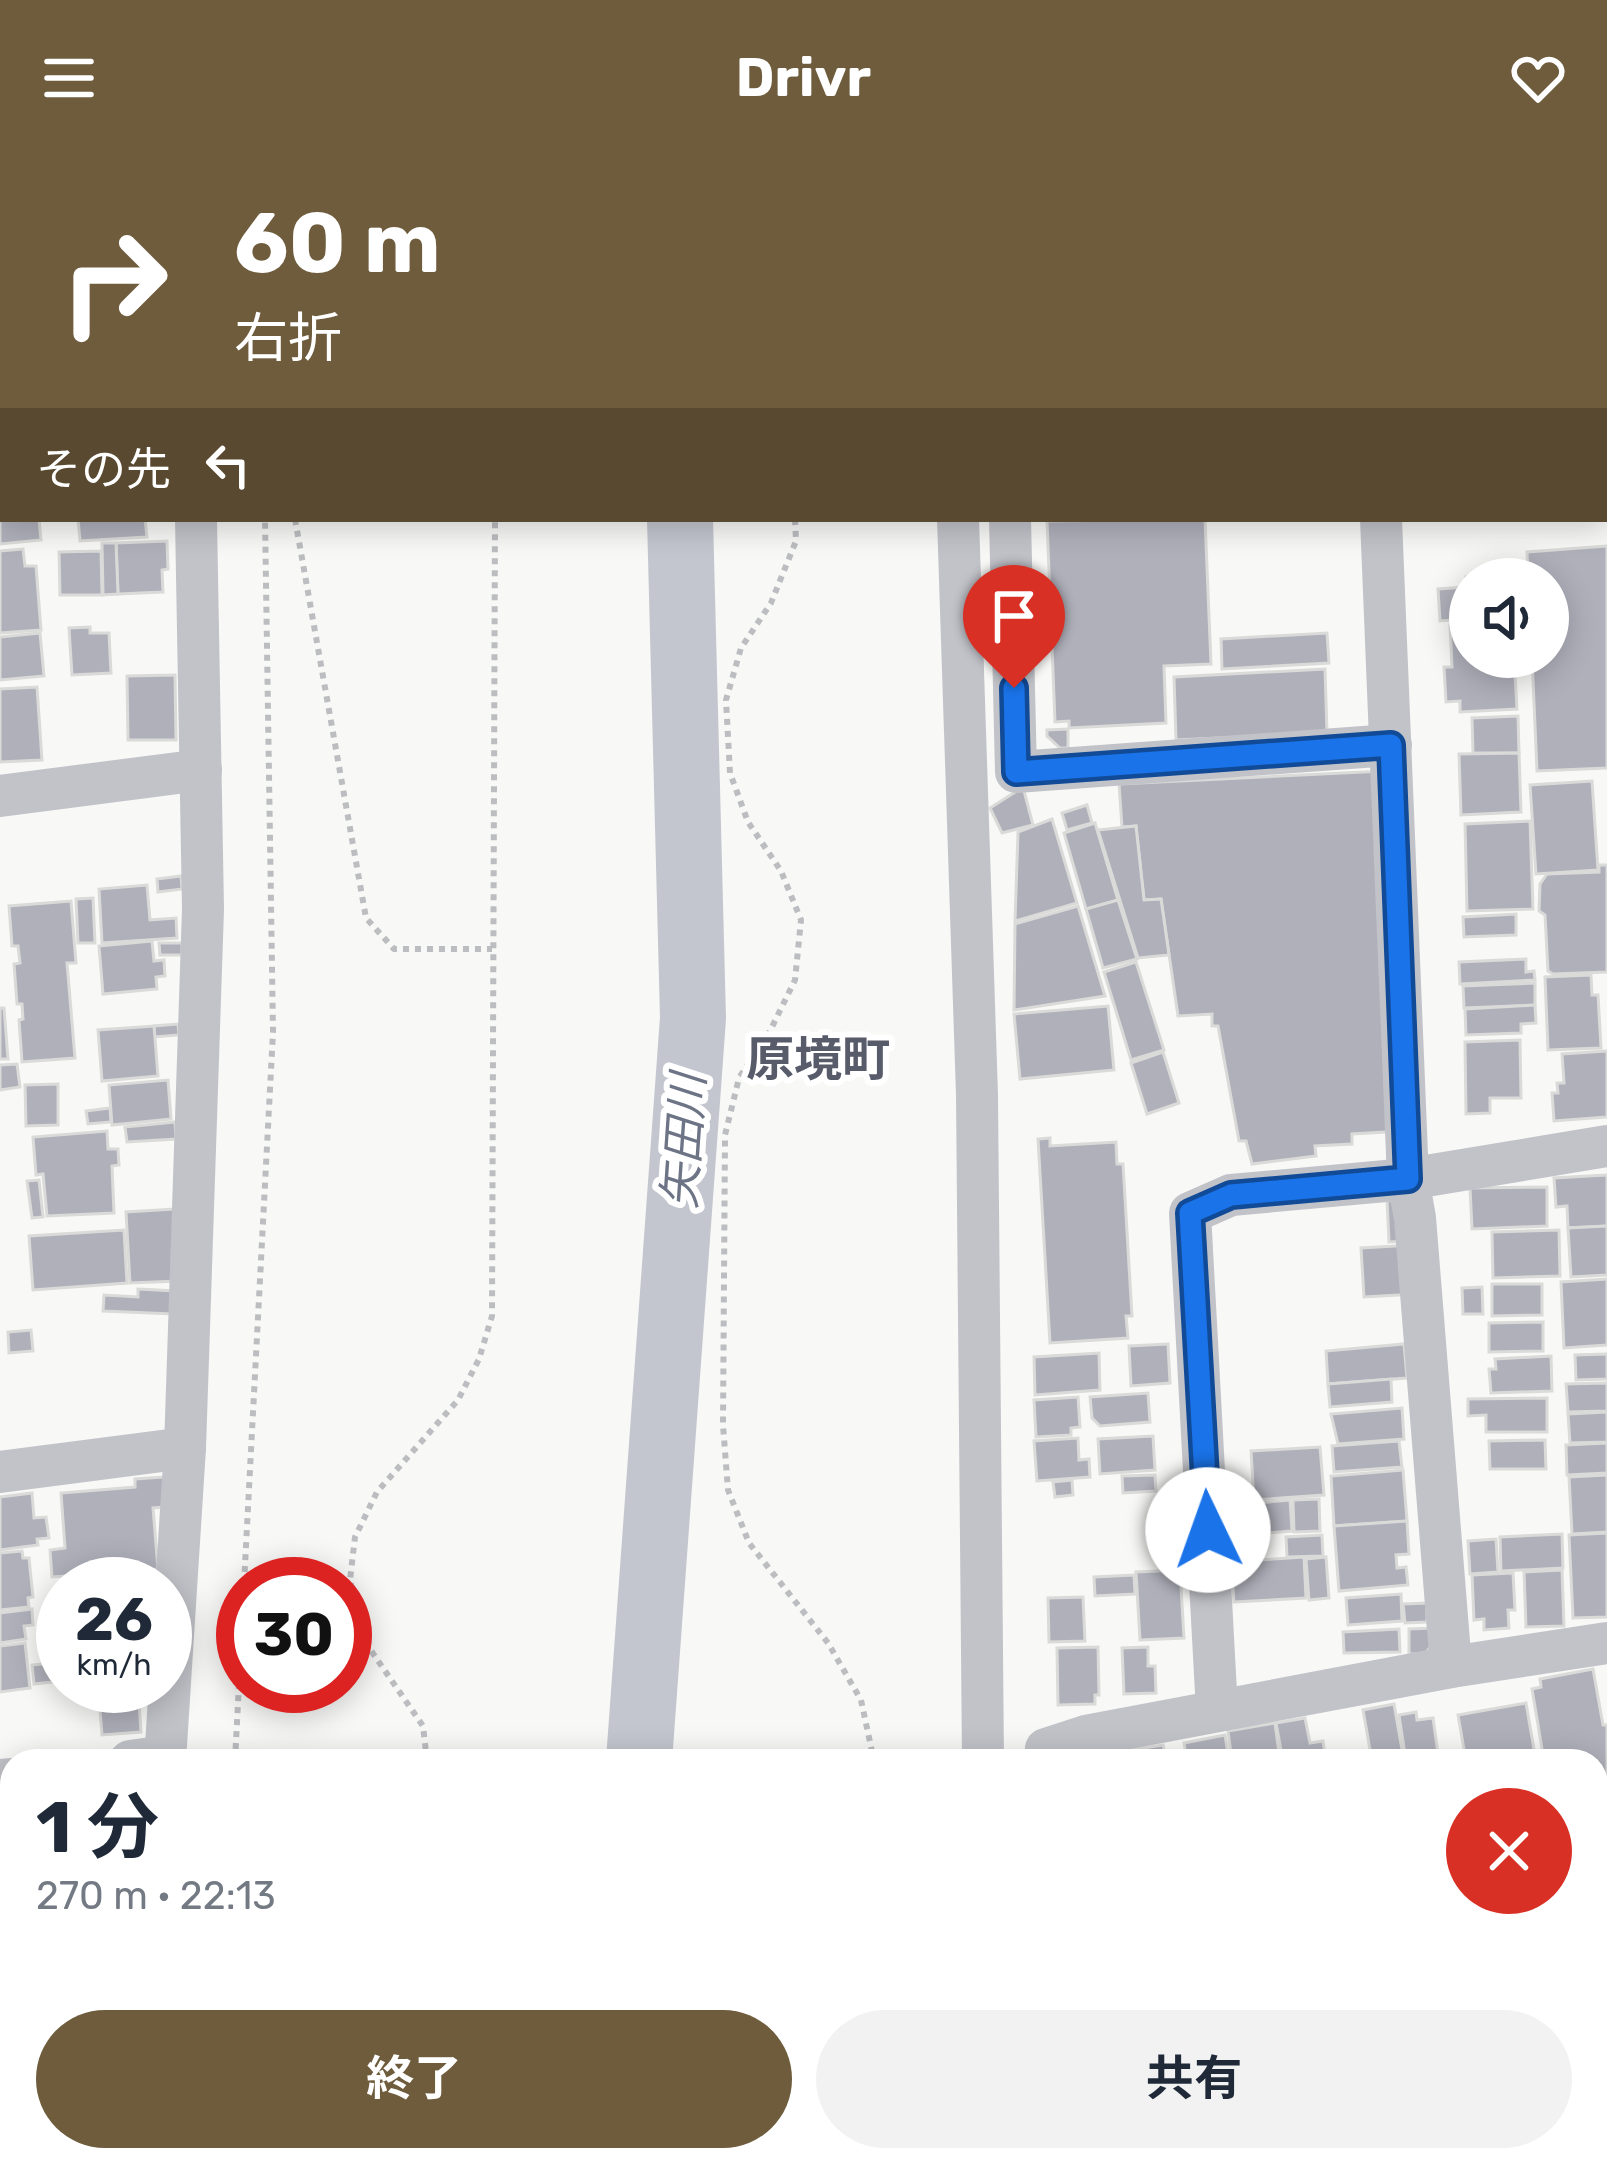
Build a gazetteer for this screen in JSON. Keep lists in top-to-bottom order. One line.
{"districts":["原境町"],"water":["矢田川"],"page":{"header":"Drivr","turn":["60 m","右折"],"then":"その先","speed":"26 km/h","limit":"30","heading":["1 分","270 m · 22:13"],"buttons":["終了","共有"]}}
